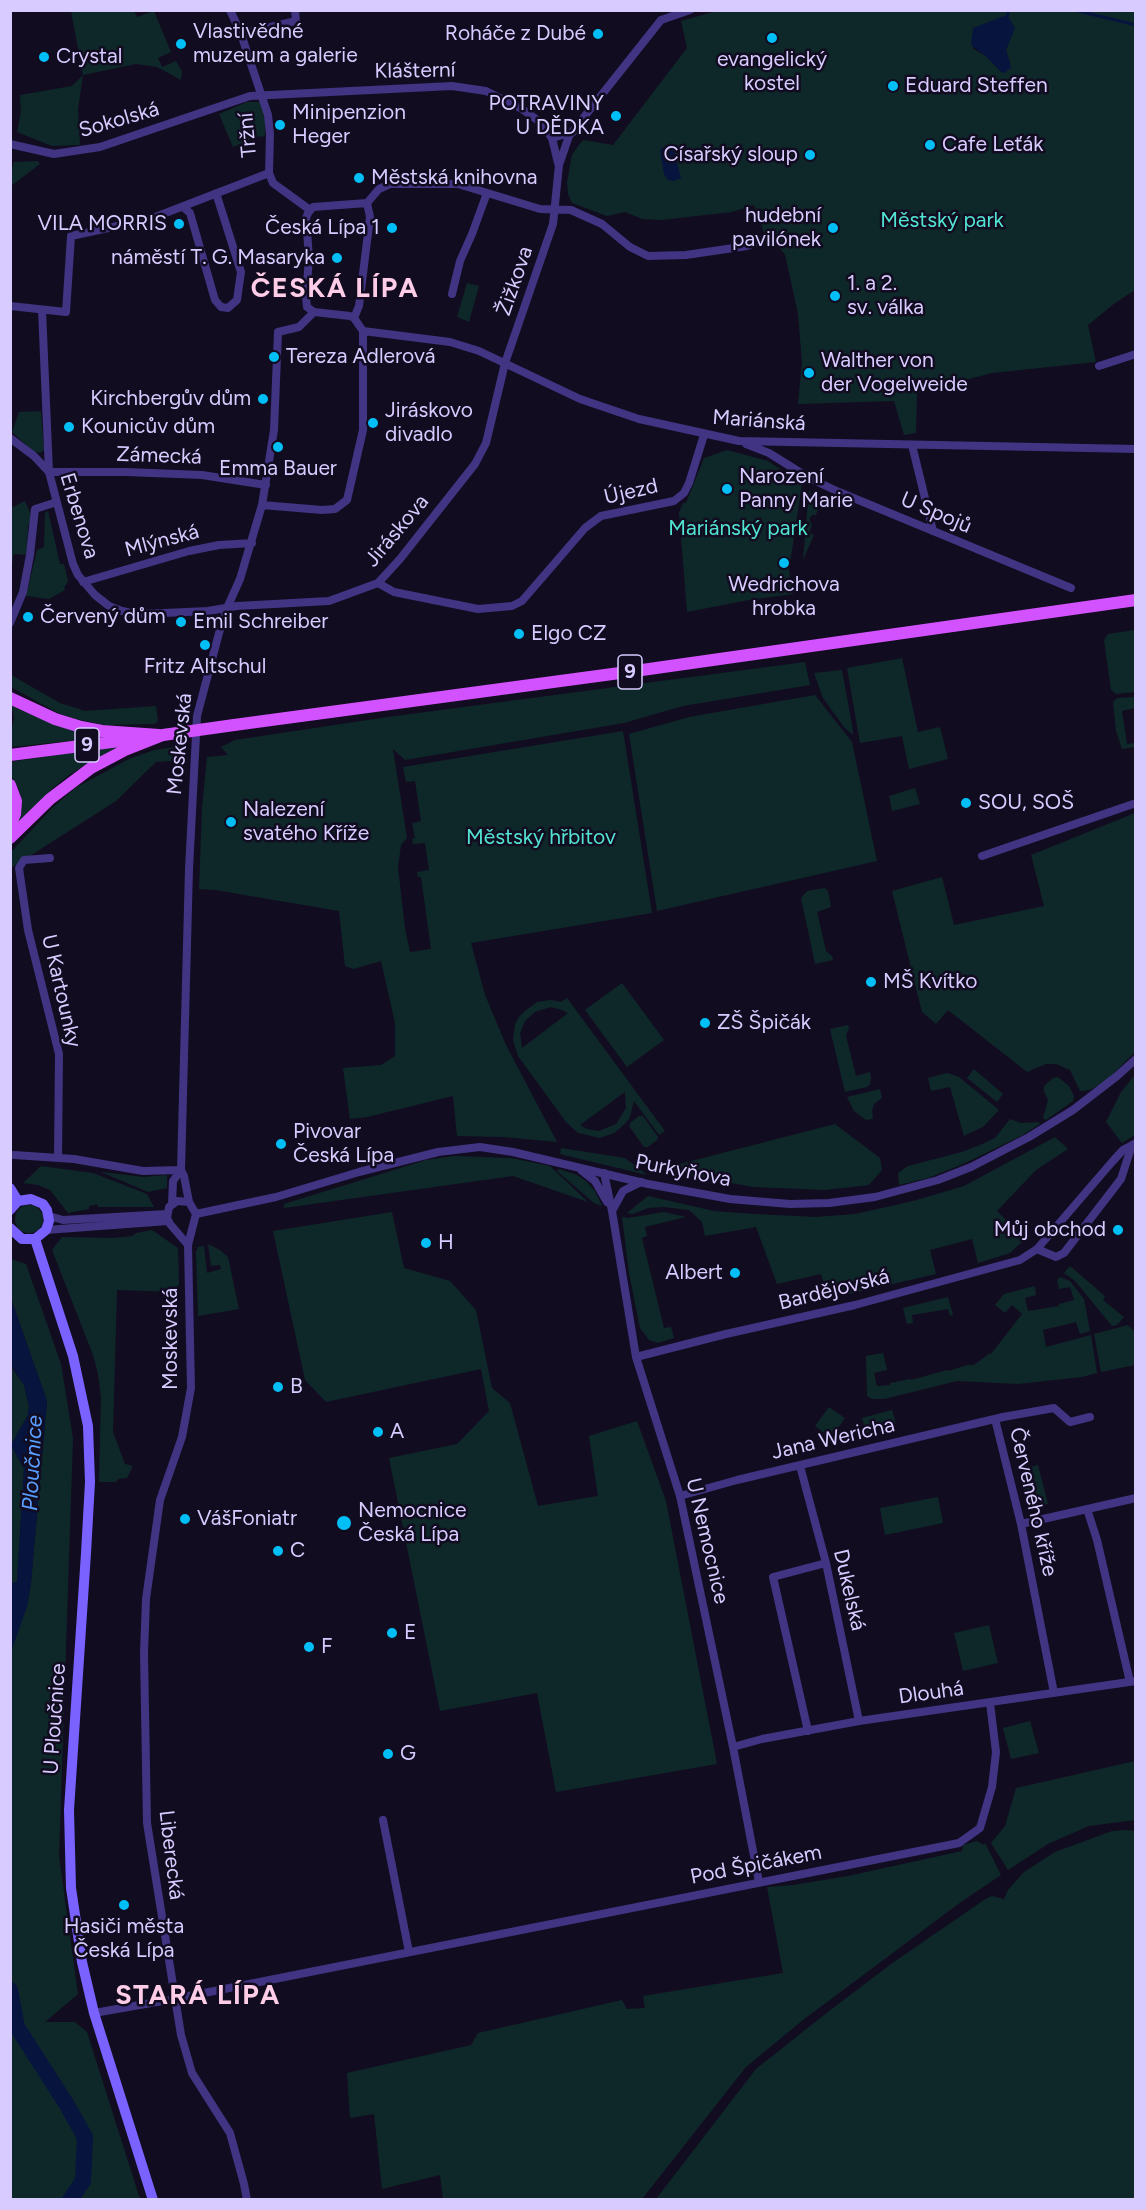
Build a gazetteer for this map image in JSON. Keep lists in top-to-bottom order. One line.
{"streets":{"main road":["9","U Ploučnice"],"street":["Klášterní","Sokolská","Tržní","Žižkova","Mariánská","Zámecká","Újezd","U Spojů","Erbenova","Jiráskova","Mlýnská","Moskevská","U Kartounky","Purkyňova","Bardějovská","Jana Wericha","Červeného kříže","U Nemocnice","Dukelská","Dlouhá","Liberecká","Pod Špičákem"]},"crossings":[["Klášterní","Sokolská"],["Klášterní","Tržní"],["Žižkova","Mariánská"],["Žižkova","Jiráskova"],["Mariánská","Újezd"],["Mariánská","U Spojů"],["Mariánská","Jiráskova"],["Zámecká","Erbenova"],["Zámecká","Moskevská"],["Újezd","Jiráskova"],["Erbenova","Jiráskova"],["Erbenova","Mlýnská"],["Jiráskova","Mlýnská"],["Jiráskova","Moskevská"],["Mlýnská","Moskevská"],["Moskevská","Purkyňova"],["Moskevská","Liberecká"],["Purkyňova","U Nemocnice"],["Bardějovská","U Nemocnice"],["Jana Wericha","Červeného kříže"],["Jana Wericha","U Nemocnice"],["Jana Wericha","Dukelská"],["Červeného kříže","Dlouhá"],["U Nemocnice","Dlouhá"],["U Nemocnice","Pod Špičákem"],["Dukelská","Dlouhá"],["Dlouhá","Pod Špičákem"],["U Ploučnice","Pod Špičákem"],["Liberecká","Pod Špičákem"]],"districts":["ČESKÁ LÍPA","STARÁ LÍPA"],"water":["Ploučnice"],"parks":["Městský park","Mariánský park","Městský hřbitov"],"places":["Roháče z Dubé","evangelický kostel","Vlastivědné muzeum a galerie","Crystal","Eduard Steffen","POTRAVINY U DĚDKA","Minipenzion Heger","Cafe Leťák","Císařský sloup","Městská knihovna","VILA MORRIS","Česká Lípa 1","hudební pavilónek","náměstí T. G. Masaryka","1. a 2. sv. válka","Tereza Adlerová","Walther von der Vogelweide","Kirchbergův dům","Jiráskovo divadlo","Kounicův dům","Emma Bauer","Narození Panny Marie","Wedrichova hrobka","Červený dům","Emil Schreiber","Elgo CZ","Fritz Altschul","SOU, SOŠ","Nalezení svatého Kříže","MŠ Kvítko","ZŠ Špičák","Pivovar Česká Lípa","Můj obchod","H","Albert","B","A","VášFoniatr","Nemocnice Česká Lípa","C","E","F","G","Hasiči města Česká Lípa"]}
